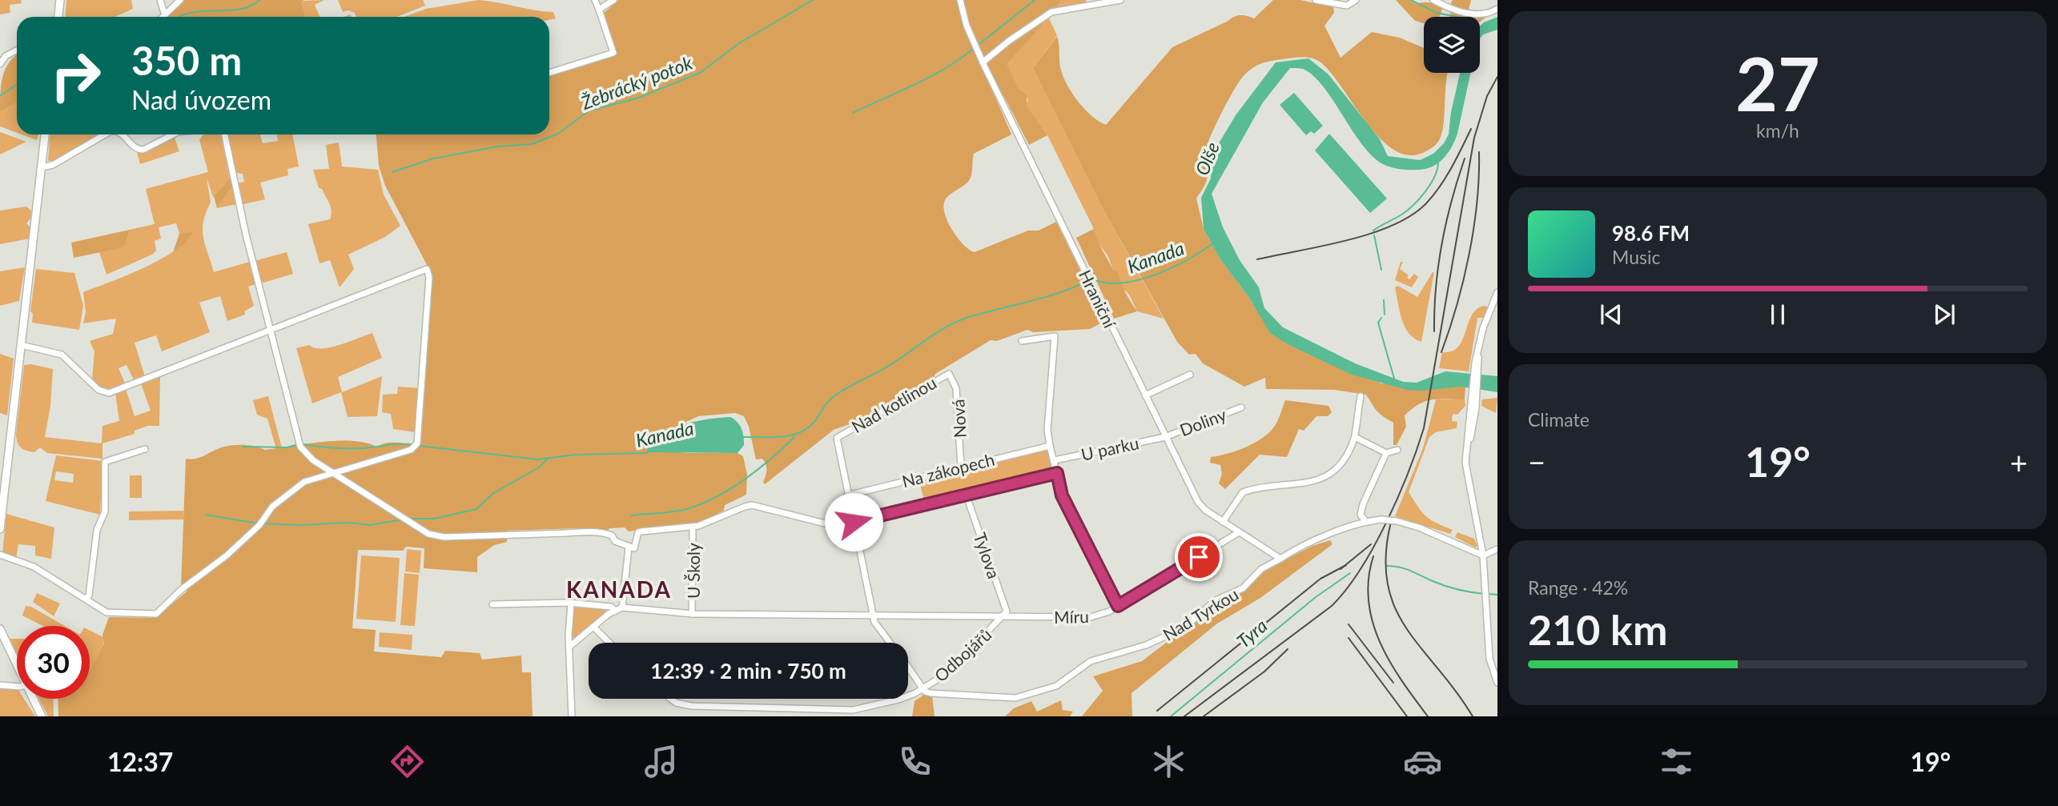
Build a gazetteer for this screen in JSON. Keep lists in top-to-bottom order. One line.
{"streets":{"street":["Hraniční","Nad kotlinou","Nová","Doliny","U parku","Na zákopech","Tylova","U Školy","Nad Tyrkou","Míru","Odbojářů"]},"crossings":[["Hraniční","Doliny"],["Hraniční","U parku"],["Hraniční","Míru"],["Nad kotlinou","Nová"],["Nad kotlinou","Na zákopech"],["Nová","Na zákopech"],["Doliny","U parku"],["Tylova","Míru"],["Tylova","Odbojářů"],["U Školy","Míru"],["Nad Tyrkou","Odbojářů"],["Míru","Odbojářů"]],"districts":["KANADA"],"water":["Žebrácký potok","Olše","Kanada","Tyra"],"page":{"tile":[["27","km/h"],"Climate",["Range · 42%","210 km"]],"turn":["350 m","Nad úvozem"],"song":["98.6 FM","Music"],"heat":["−","19°","+"],"limit":"30","trip":"12:39 · 2 min · 750 m","tabs":["12:37","19°"]}}
